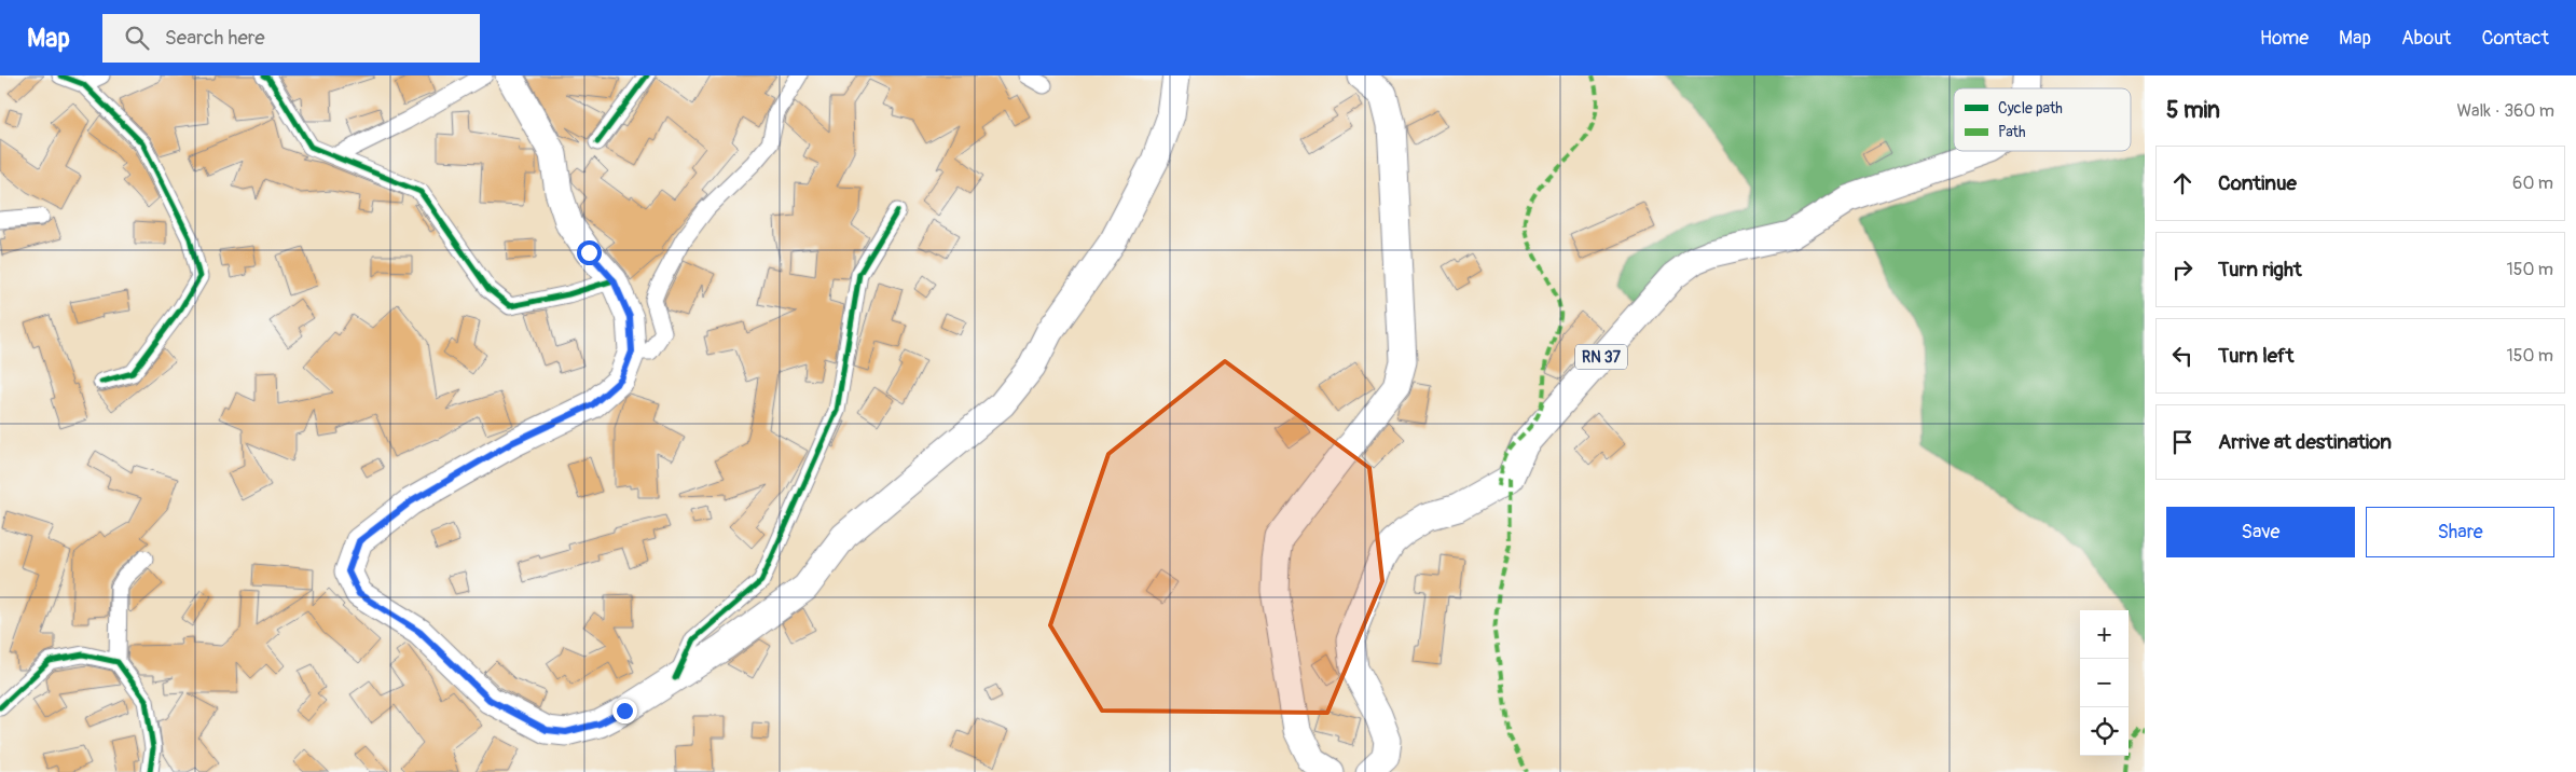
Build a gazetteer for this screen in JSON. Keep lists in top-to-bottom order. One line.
{"streets":{"main road":["RN 37"]},"legend":["Cycle path","Path"],"page":{"header":"Map","search":"Search here","nav":["Home","Map","About","Contact"],"heading":["5 min","Walk · 360 m"],"list":[["Continue","60 m"],["Turn right","150 m"],["Turn left","150 m"],"Arrive at destination"],"buttons":["Save","Share"],"map_buttons":["+","−"]}}
